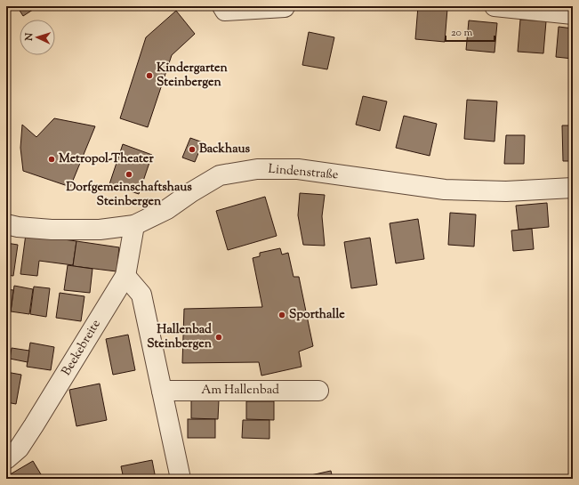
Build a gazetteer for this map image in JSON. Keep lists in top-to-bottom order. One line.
{"streets":{"street":["Lindenstraße","Beekebreite","Am Hallenbad"]},"crossings":[["Lindenstraße","Beekebreite"]],"places":["Kindergarten Steinbergen","Backhaus","Metropol-Theater","Dorfgemeinschaftshaus Steinbergen","Sporthalle","Hallenbad Steinbergen"],"scale_bar":"20 m","north":"left"}
